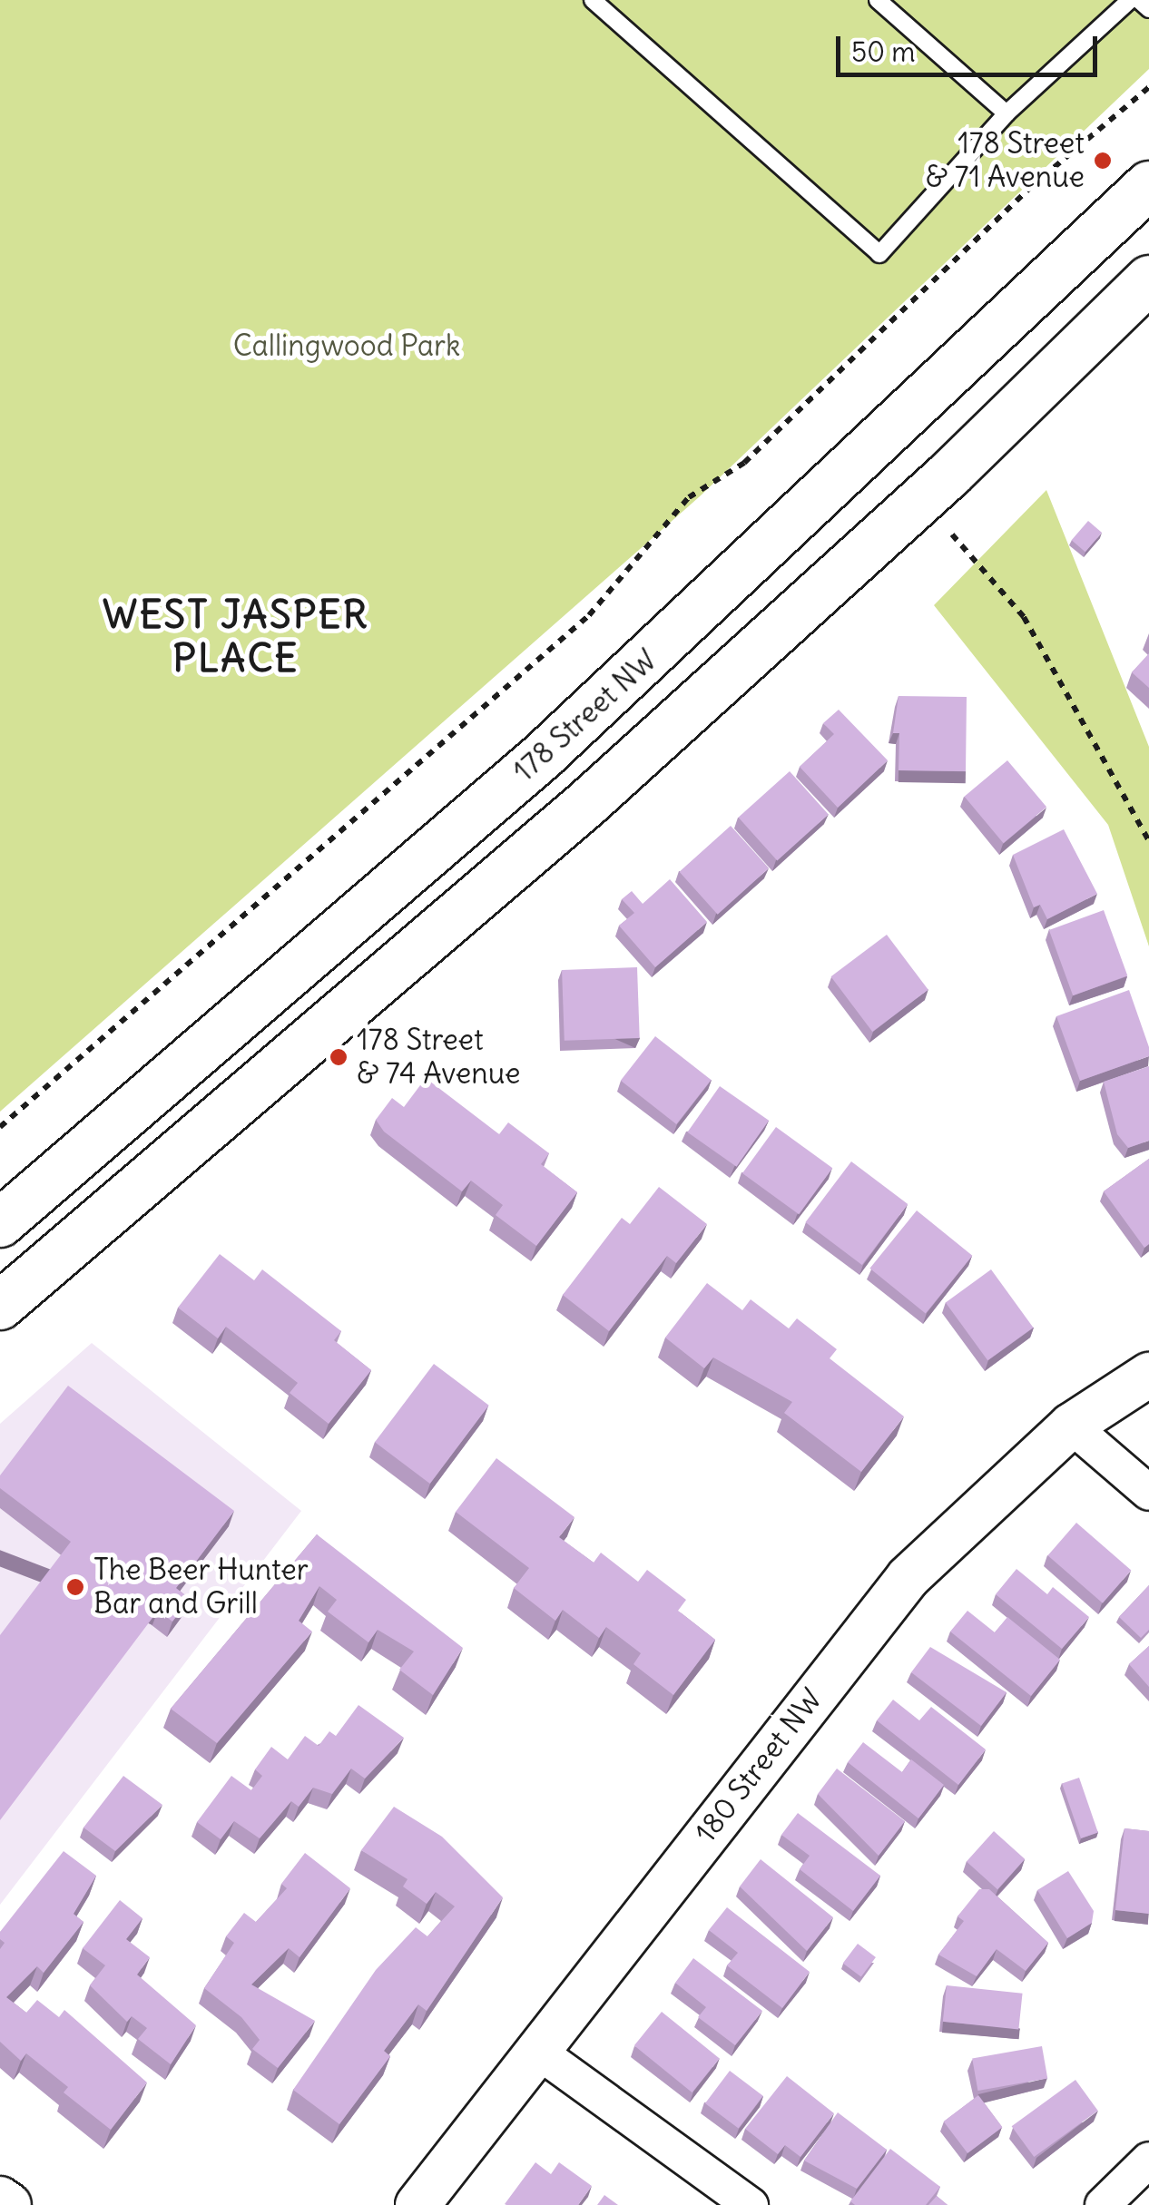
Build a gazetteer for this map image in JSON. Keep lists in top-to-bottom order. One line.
{"streets":{"main road":["178 Street NW"],"street":["180 Street NW"]},"districts":["WEST JASPER PLACE"],"parks":["Callingwood Park"],"places":["178 Street & 71 Avenue","178 Street & 74 Avenue","The Beer Hunter Bar and Grill"],"scale_bar":"50 m"}
